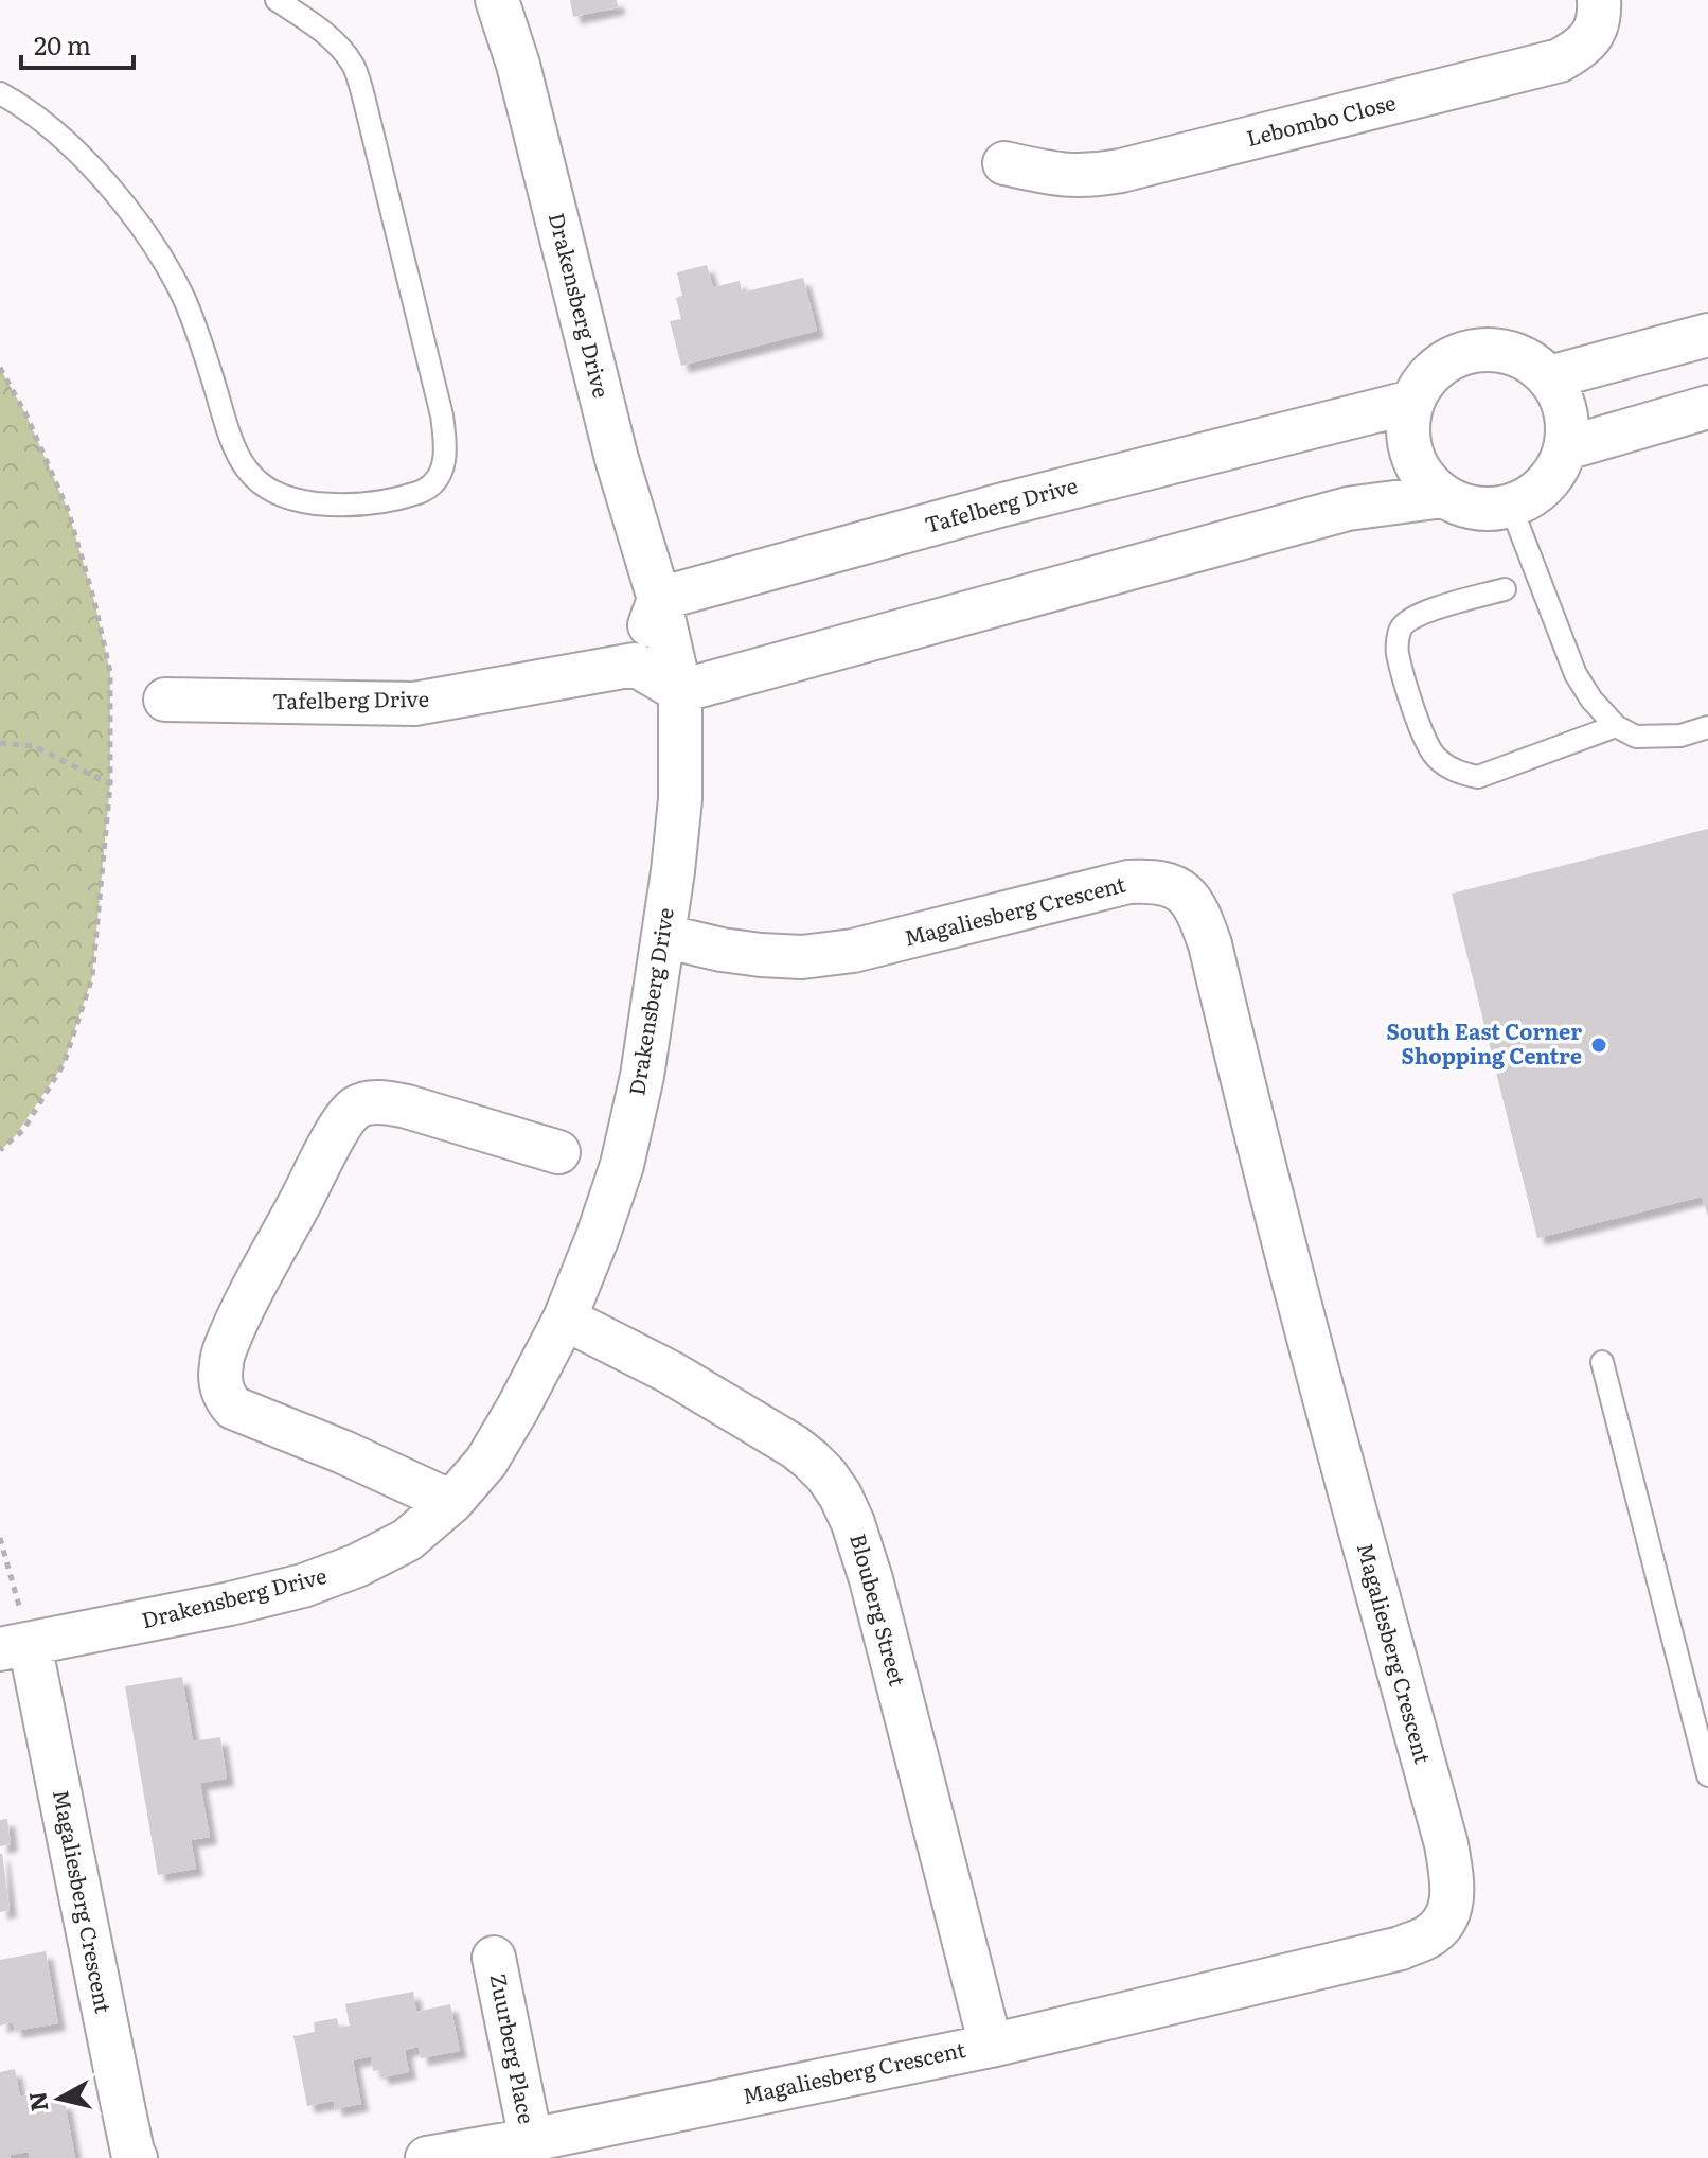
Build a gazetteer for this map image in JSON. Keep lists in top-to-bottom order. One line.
{"streets":{"street":["Lebombo Close","Drakensberg Drive","Tafelberg Drive","Magaliesberg Crescent","Blouberg Street","Zuurberg Place"]},"crossings":[["Drakensberg Drive","Tafelberg Drive"],["Drakensberg Drive","Magaliesberg Crescent"],["Drakensberg Drive","Blouberg Street"],["Magaliesberg Crescent","Blouberg Street"],["Magaliesberg Crescent","Zuurberg Place"]],"places":["South East Corner Shopping Centre"],"scale_bar":"20 m","north":"left"}
